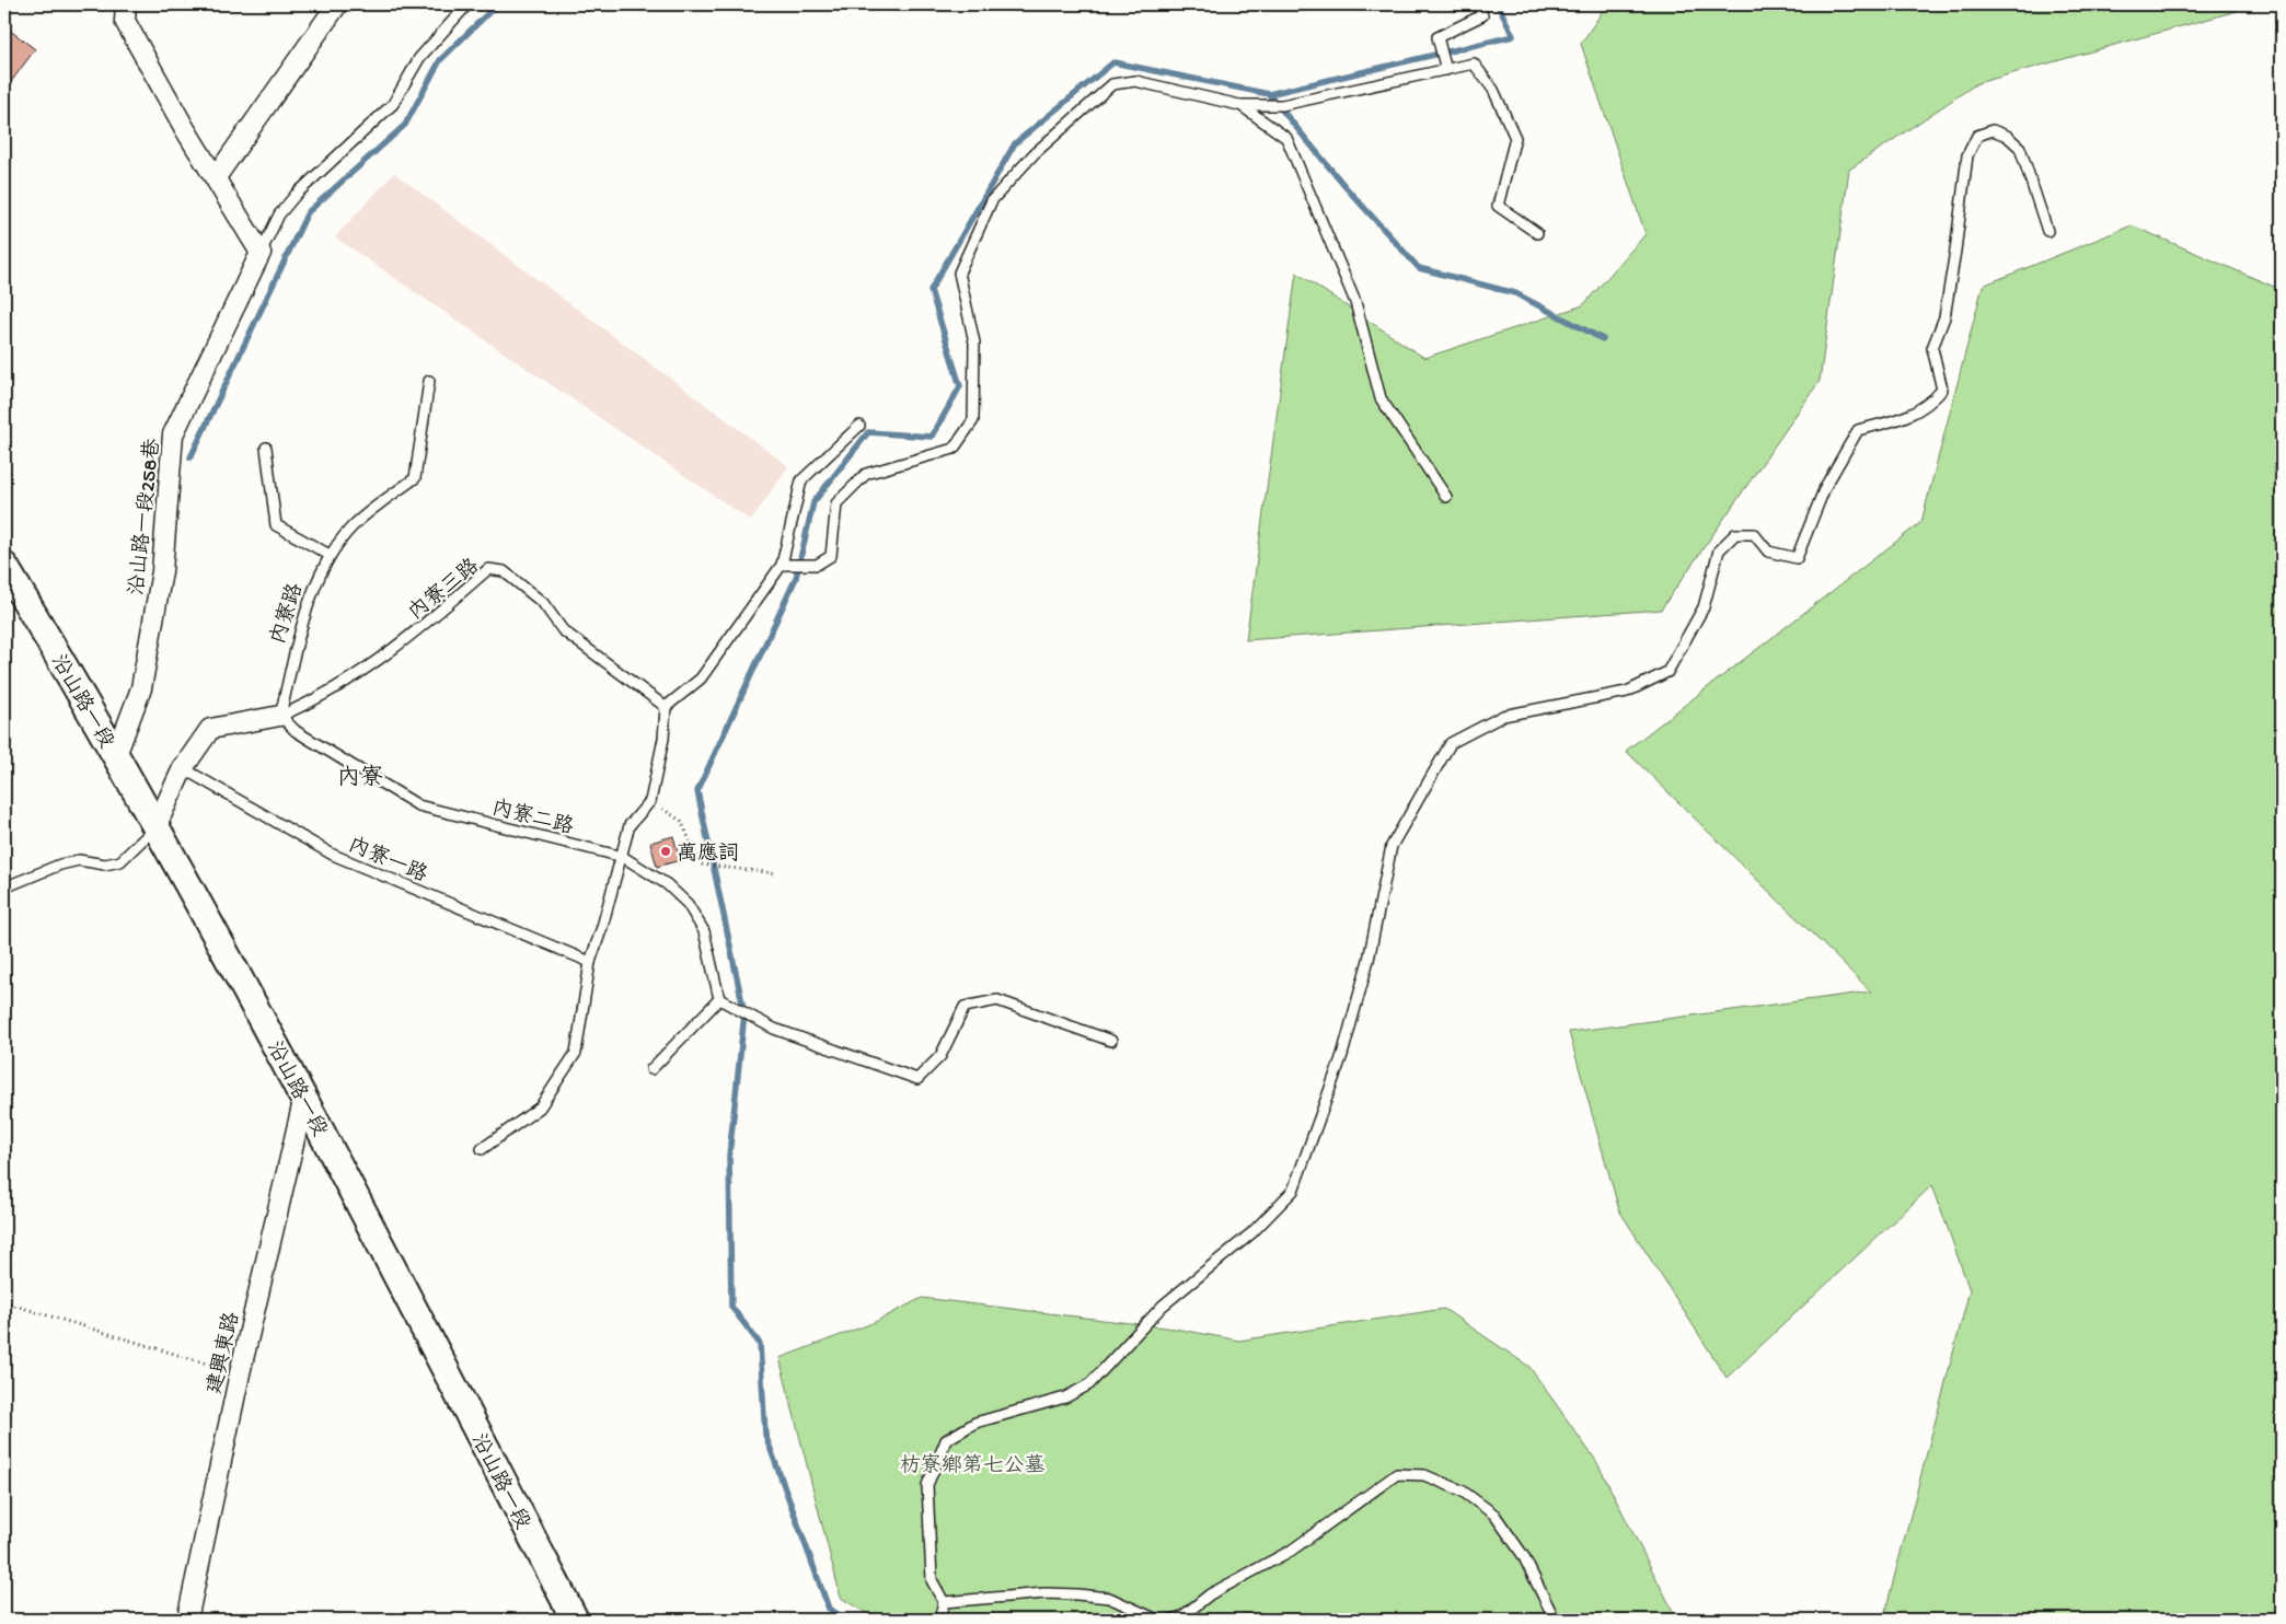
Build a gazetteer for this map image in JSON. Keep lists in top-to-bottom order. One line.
{"streets":{"main road":["沿山路一段"],"street":["沿山路一段258巷","建興東路"],"lane":["內寮三路","內寮路","內寮二路","內寮一路"]},"crossings":[["沿山路一段258巷","沿山路一段"],["內寮三路","內寮路"],["內寮三路","內寮二路"],["內寮路","內寮二路"],["沿山路一段","建興東路"]],"districts":["内寮"],"parks":["枋寮鄉第七公墓"],"places":["萬應詞"]}
